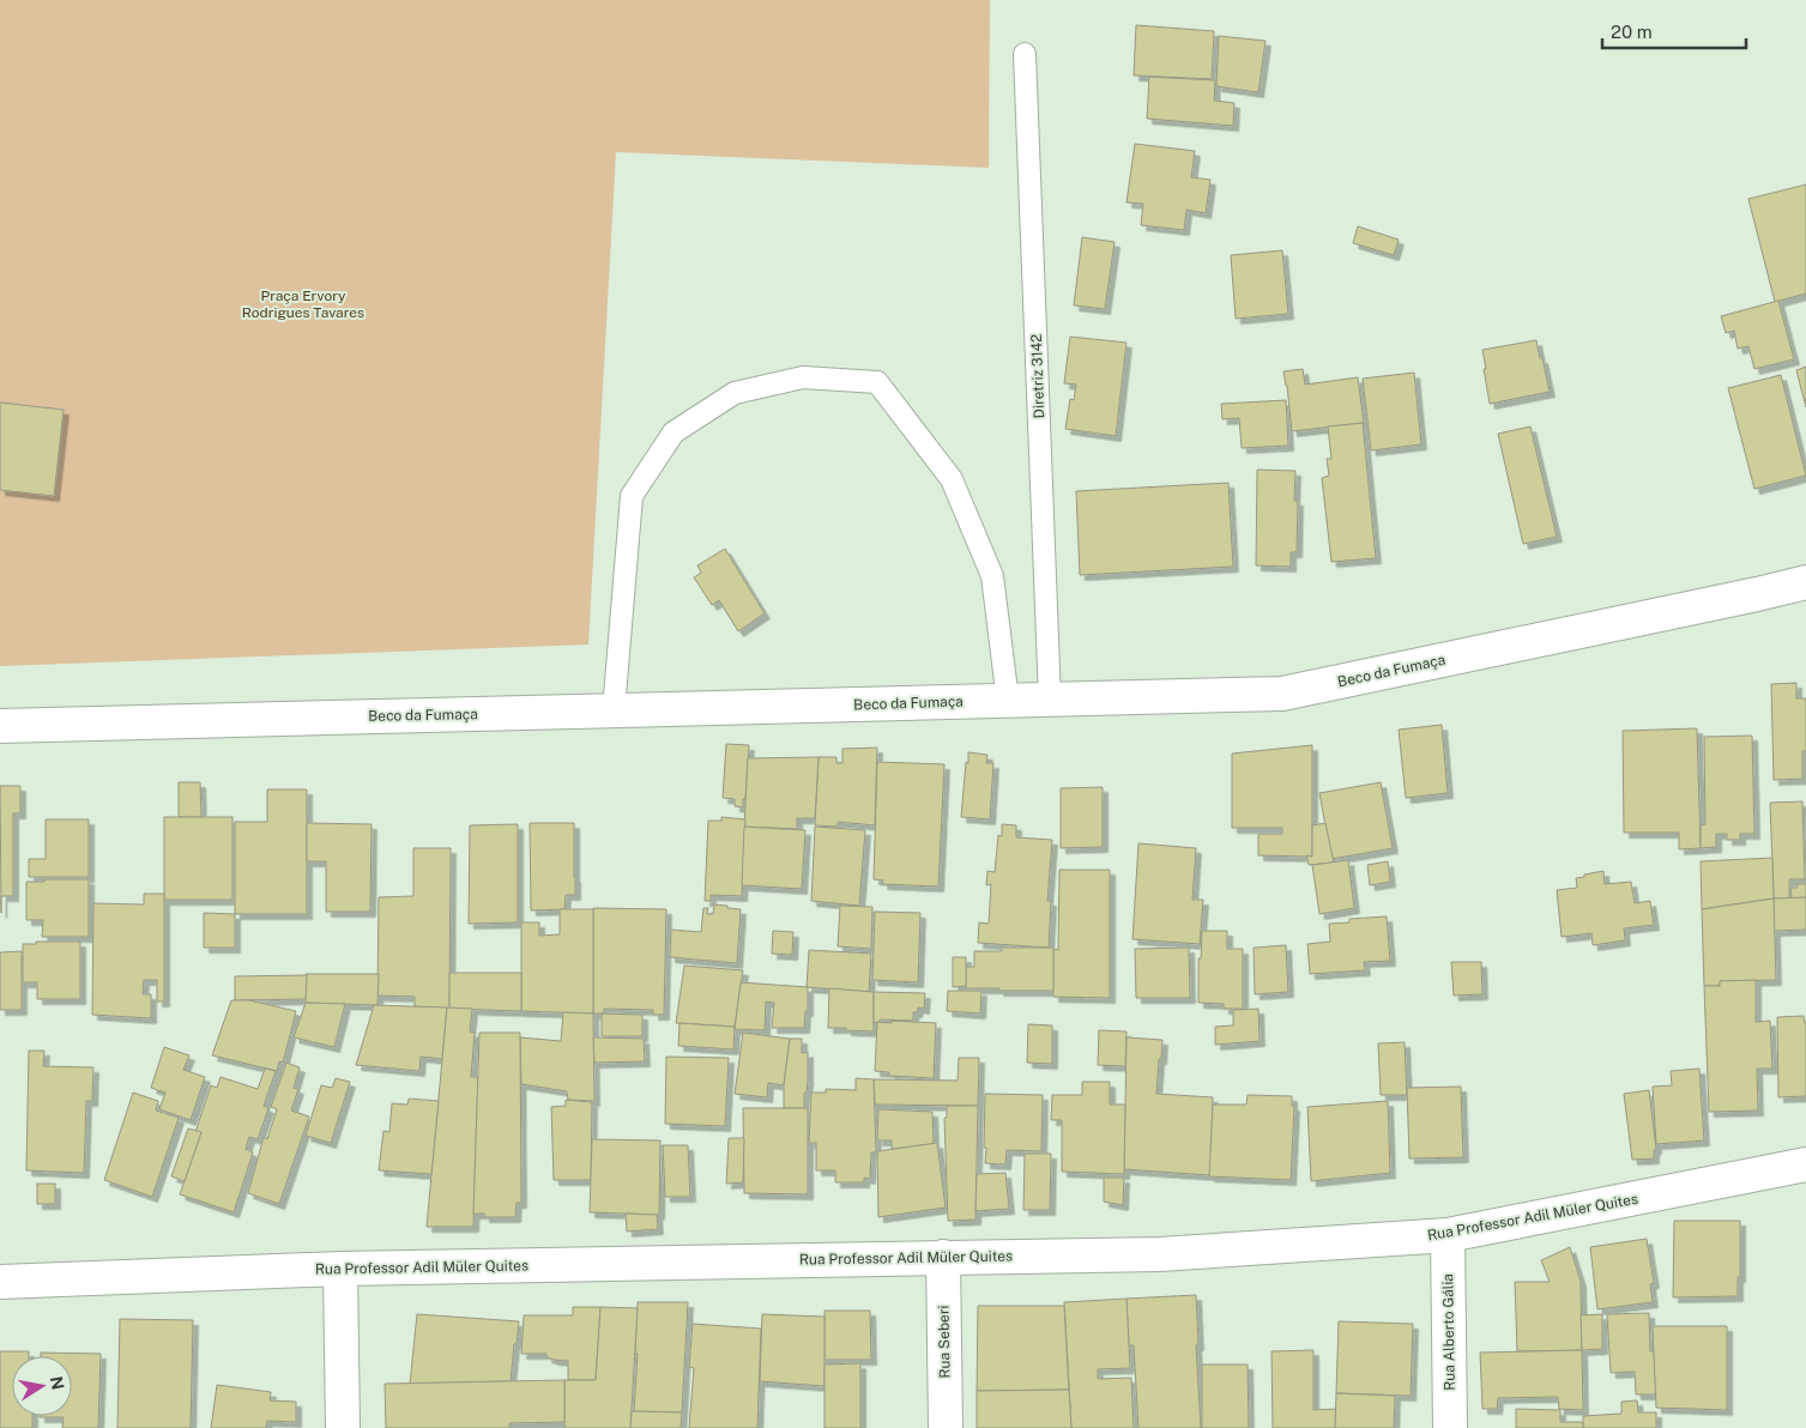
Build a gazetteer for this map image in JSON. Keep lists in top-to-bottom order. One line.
{"streets":{"street":["Beco da Fumaça","Rua Professor Adil Müler Quites","Rua Alberto Gália","Rua Seberi"],"lane":["Diretriz 3142"]},"crossings":[["Diretriz 3142","Beco da Fumaça"],["Rua Professor Adil Müler Quites","Rua Alberto Gália"],["Rua Professor Adil Müler Quites","Rua Seberi"]],"parks":["Praça Ervory Rodrigues Tavares"],"scale_bar":"20 m","north":"right"}
